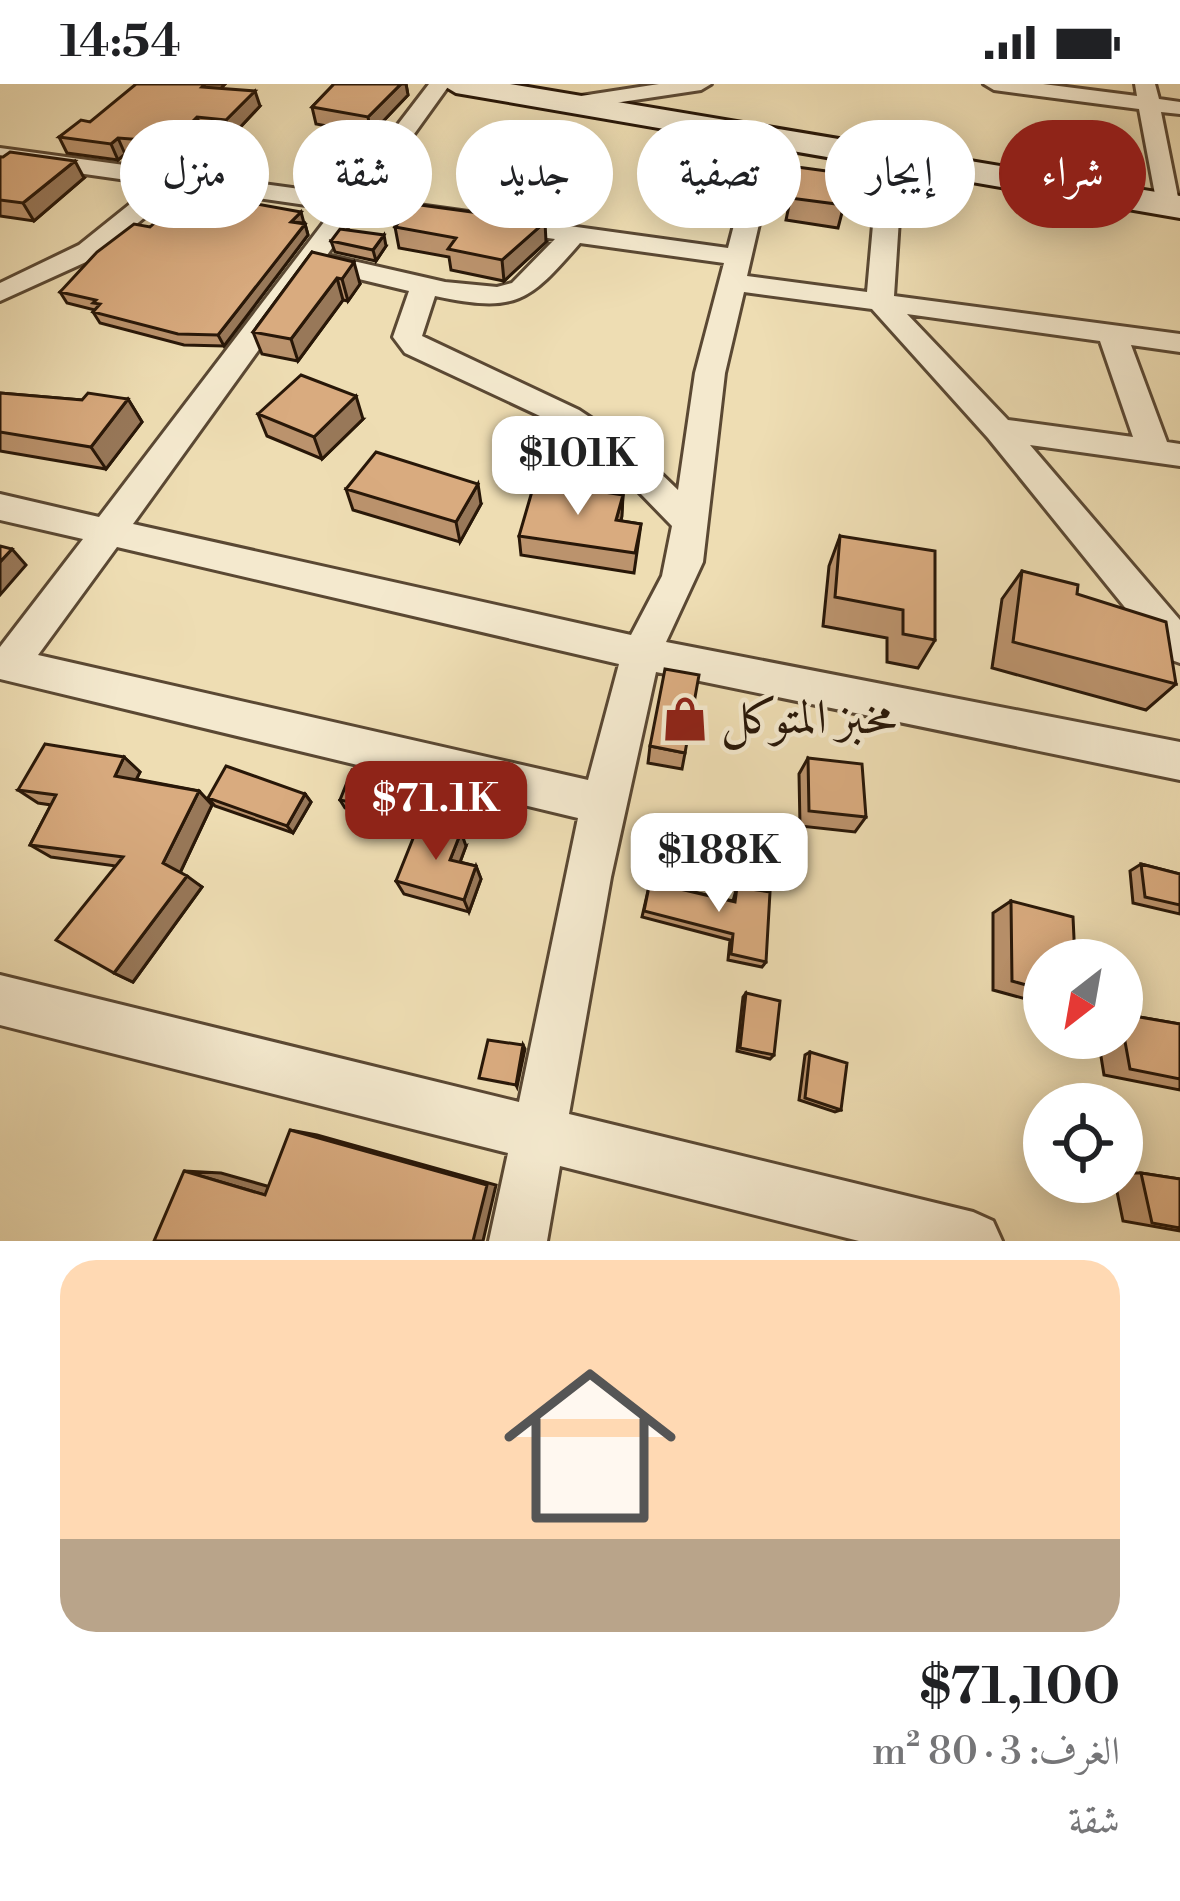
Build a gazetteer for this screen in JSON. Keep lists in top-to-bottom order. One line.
{"places":{"shop":["مخبز المتوكل"]},"north":"bottom left","page":{"status":"14:54","chip":["شراء","إيجار","تصفية","جديد","شقة","منزل"],"price":["$101K","$71.1K","$188K"],"list":[{"name":"$71,100","note":"الغرف: 3 · 80 m² · شقة"}]}}
